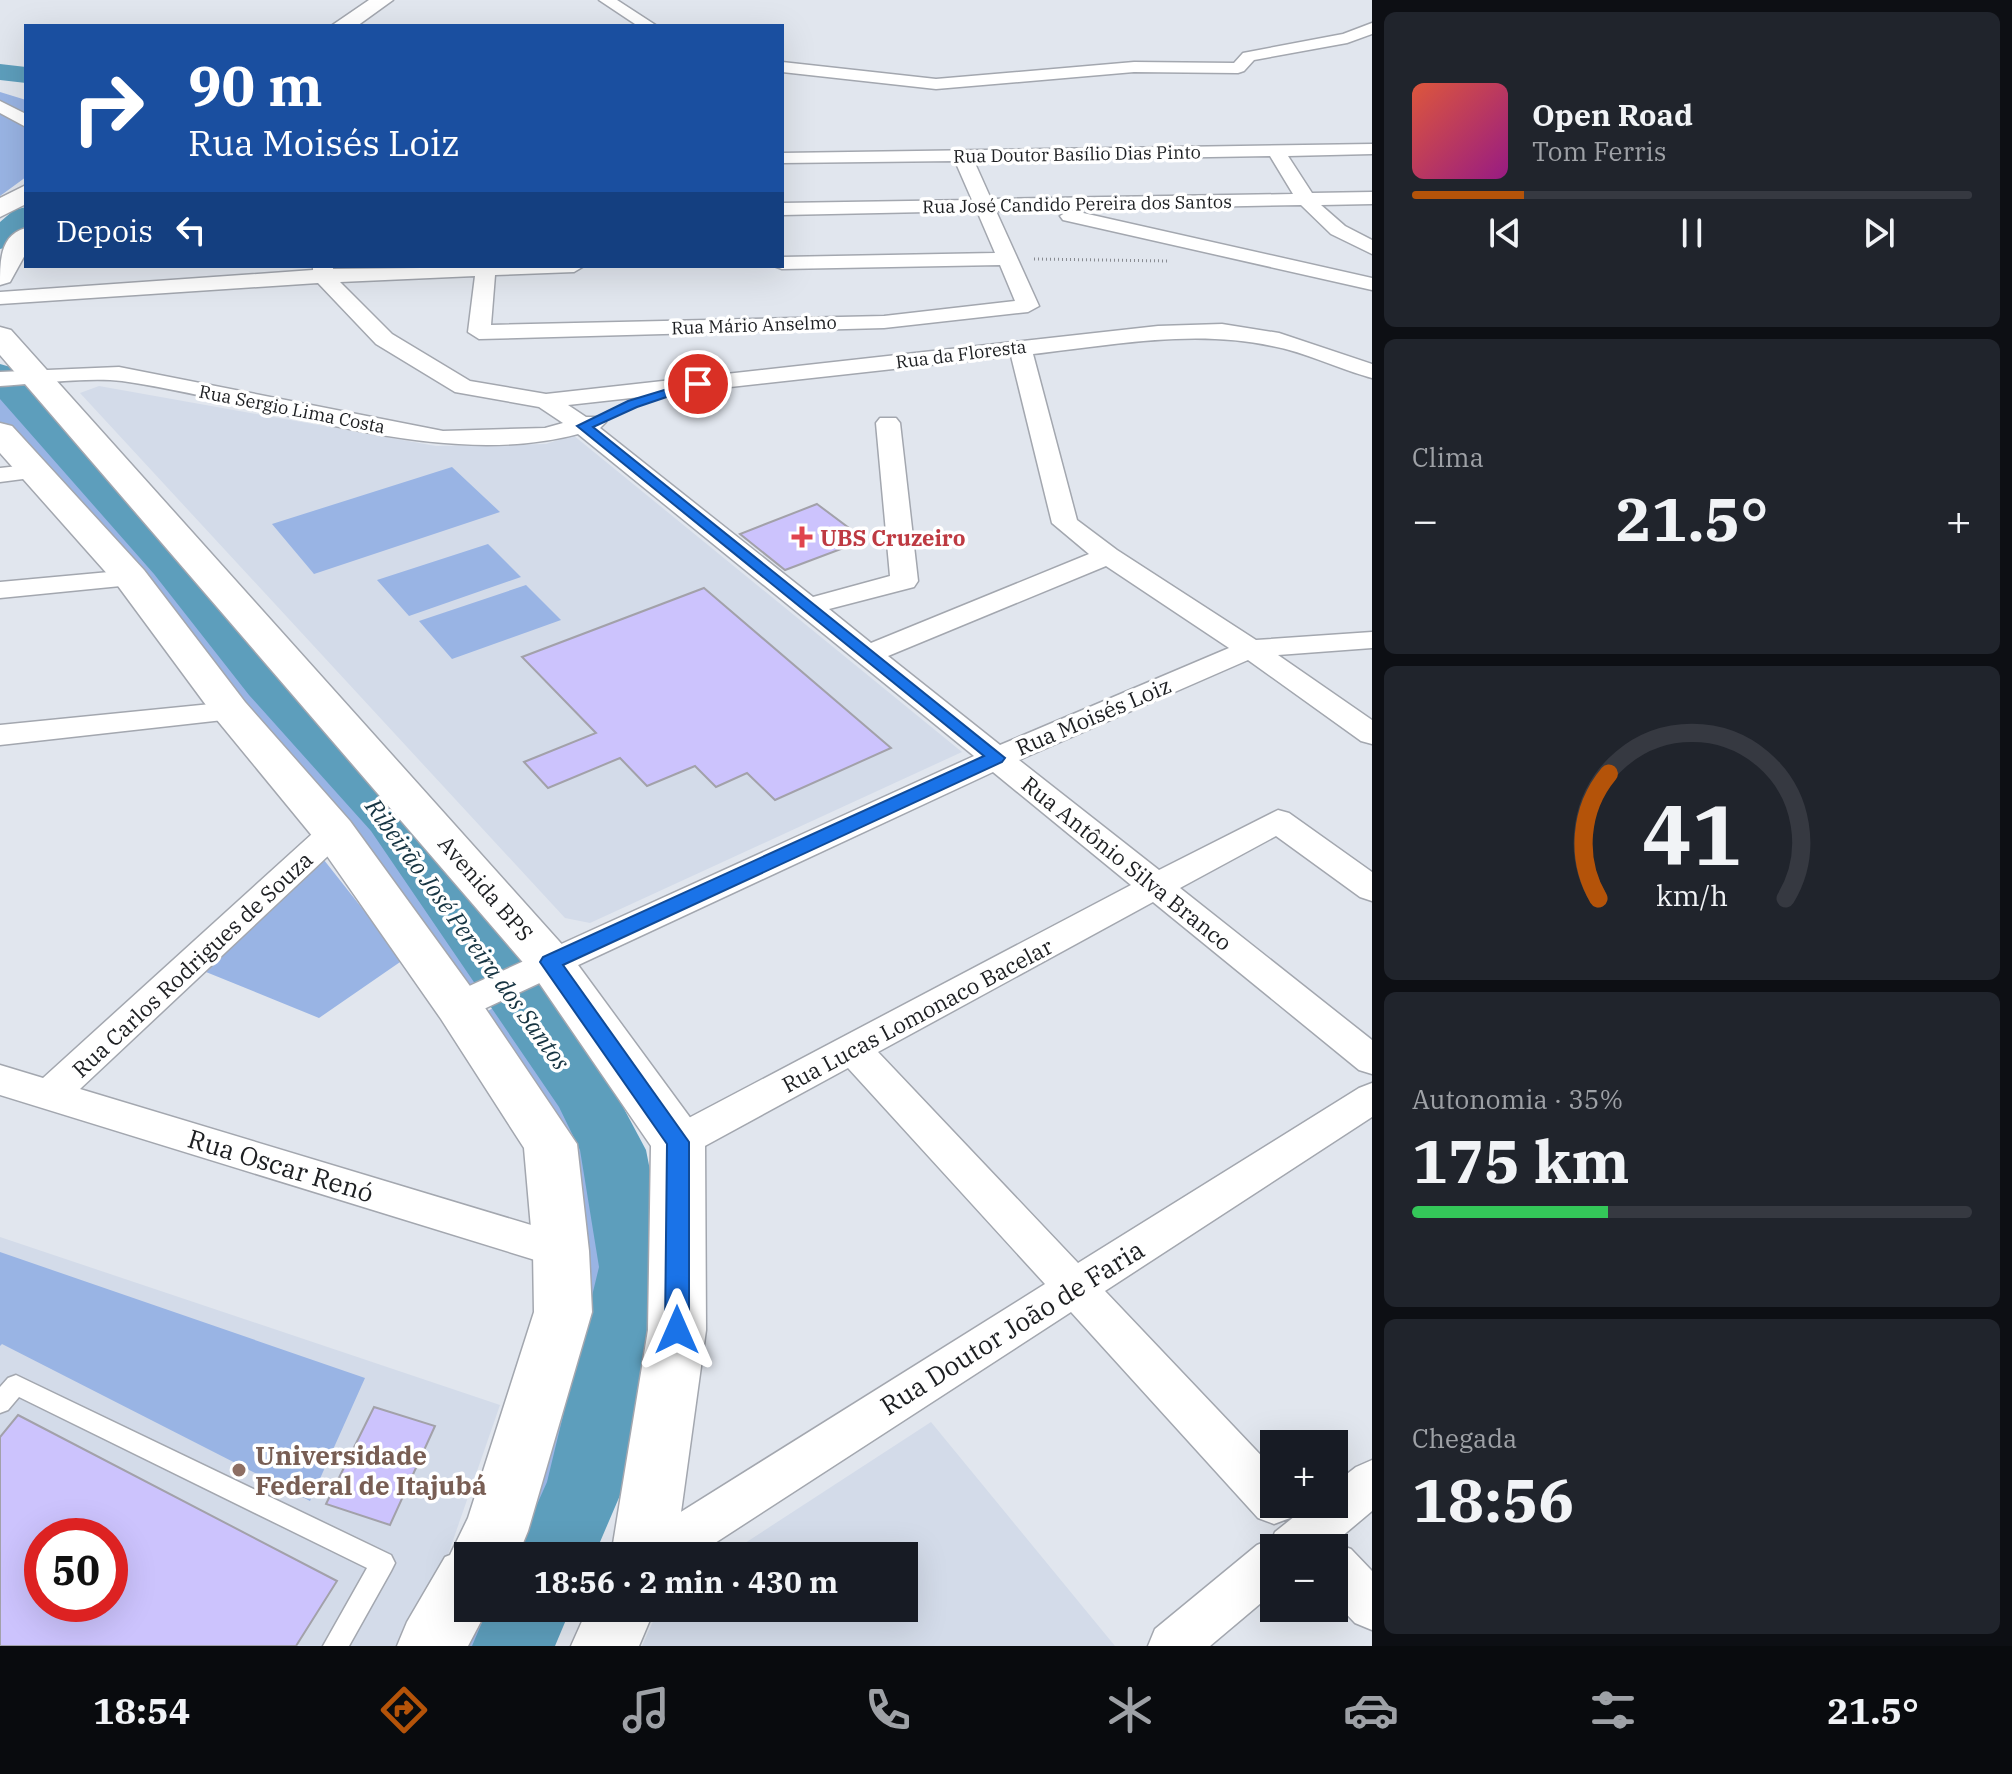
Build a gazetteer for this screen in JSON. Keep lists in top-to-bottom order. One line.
{"streets":{"main road":["Avenida BPS"],"street":["Rua Doutor Basílio Dias Pinto","Rua José Candido Pereira dos Santos","Rua Mário Anselmo","Rua da Floresta","Rua Sergio Lima Costa","Rua Moisés Loiz","Rua Antônio Silva Branco","Rua Carlos Rodrigues de Souza","Rua Lucas Lomonaco Bacelar","Rua Oscar Renó","Rua Doutor João de Faria"]},"crossings":[["Rua da Floresta","Rua Sergio Lima Costa"],["Rua da Floresta","Rua Antônio Silva Branco"],["Rua Sergio Lima Costa","Rua Antônio Silva Branco"],["Rua Sergio Lima Costa","Avenida BPS"],["Rua Moisés Loiz","Rua Antônio Silva Branco"],["Rua Moisés Loiz","Avenida BPS"],["Rua Antônio Silva Branco","Rua Lucas Lomonaco Bacelar"],["Avenida BPS","Rua Lucas Lomonaco Bacelar"],["Rua Carlos Rodrigues de Souza","Rua Oscar Renó"]],"water":["Ribeirão José Pereira dos Santos"],"places":{"health":["UBS Cruzeiro"],"other":["Universidade Federal de Itajubá"]},"page":{"turn":["90 m","Rua Moisés Loiz"],"song":["Open Road","Tom Ferris"],"then":"Depois","tile":["Clima",["Autonomia · 35%","175 km"],["Chegada","18:56"]],"heat":["−","21.5°","+"],"map_buttons":["+","−"],"limit":"50","trip":"18:56 · 2 min · 430 m","tabs":["18:54","21.5°"],"gauge":["41","km/h"]}}
